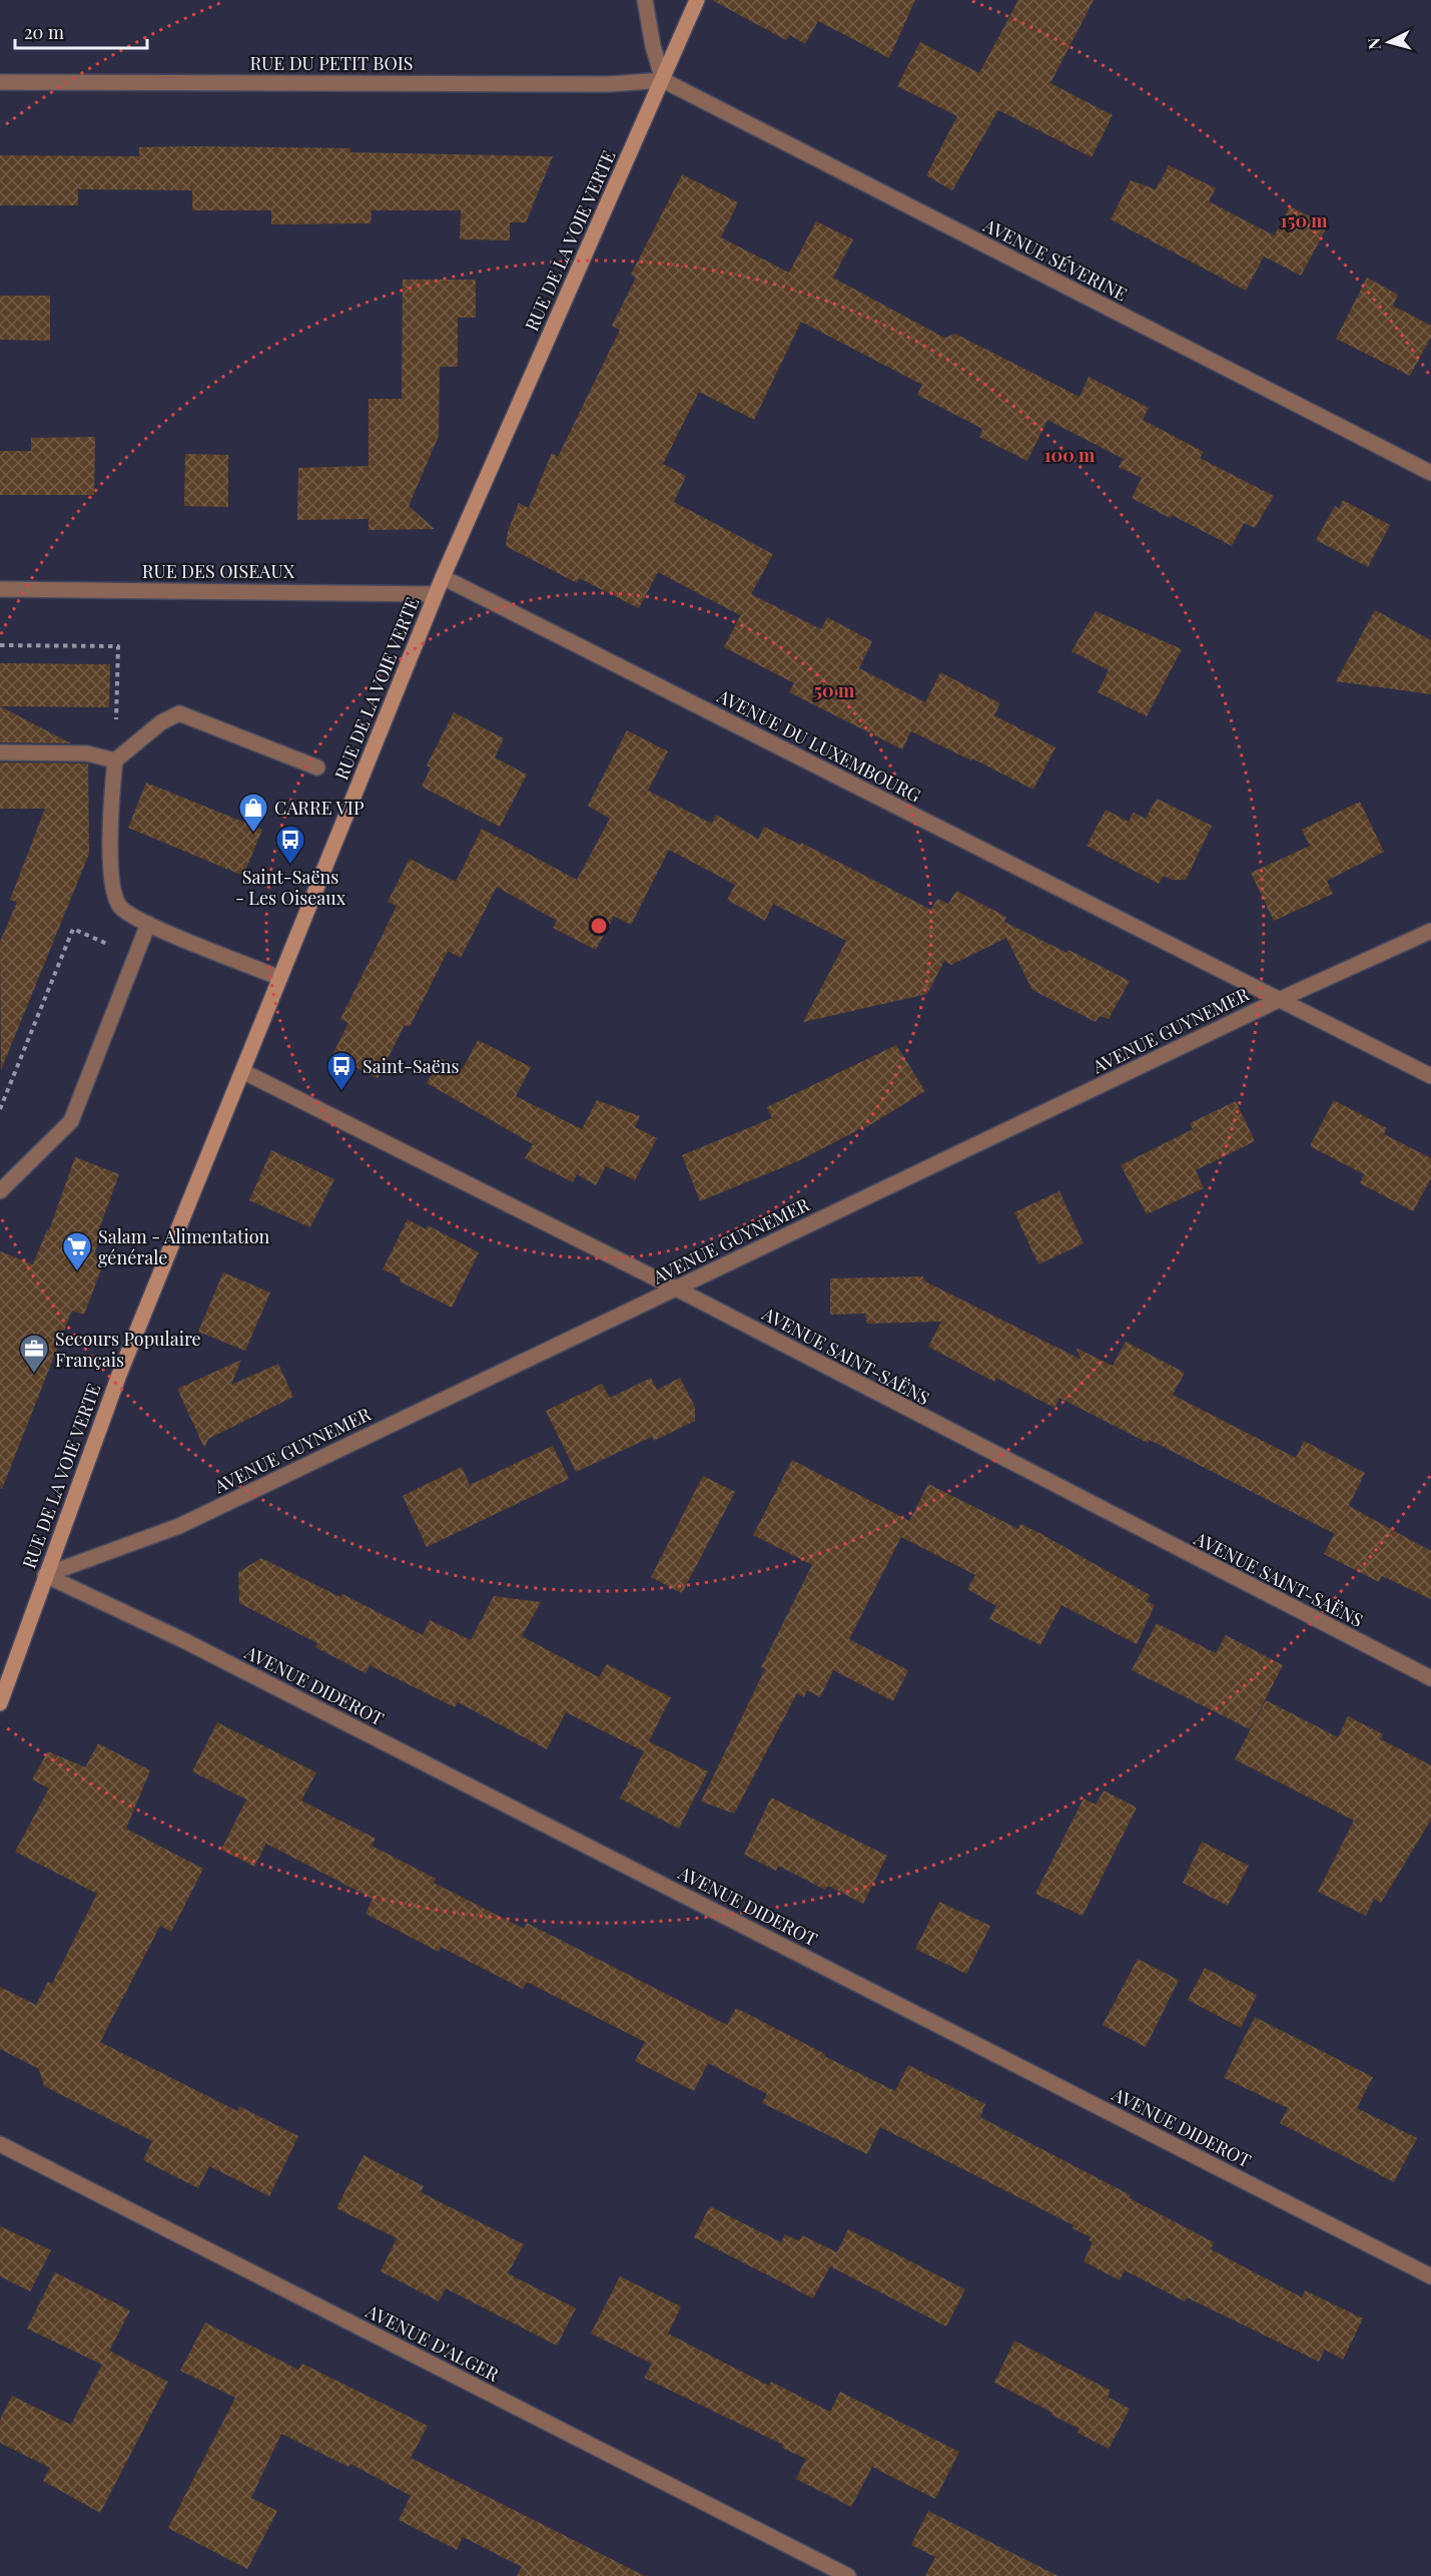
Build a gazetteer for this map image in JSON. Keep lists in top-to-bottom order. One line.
{"streets":{"street":["RUE DU PETIT BOIS","RUE DE LA VOIE VERTE","AVENUE SÉVERINE","RUE DES OISEAUX","AVENUE DU LUXEMBOURG","AVENUE GUYNEMER","AVENUE SAINT-SAËNS","AVENUE DIDEROT","AVENUE D'ALGER"]},"crossings":[["RUE DU PETIT BOIS","RUE DE LA VOIE VERTE"],["RUE DU PETIT BOIS","AVENUE SÉVERINE"],["RUE DE LA VOIE VERTE","AVENUE SÉVERINE"],["RUE DE LA VOIE VERTE","RUE DES OISEAUX"],["RUE DE LA VOIE VERTE","AVENUE DU LUXEMBOURG"],["RUE DE LA VOIE VERTE","AVENUE GUYNEMER"],["RUE DE LA VOIE VERTE","AVENUE SAINT-SAËNS"],["RUE DE LA VOIE VERTE","AVENUE DIDEROT"],["AVENUE DU LUXEMBOURG","AVENUE GUYNEMER"],["AVENUE GUYNEMER","AVENUE SAINT-SAËNS"],["AVENUE GUYNEMER","AVENUE DIDEROT"]],"places":{"shop":["CARRE VIP"],"bus stop":["Saint-Saëns - Les Oiseaux","Saint-Saëns"],"supermarket":["Salam - Alimentation générale"],"office":["Secours Populaire Français"]},"scale_bar":"20 m","north":"left","rings":["150 m","100 m","50 m"]}
